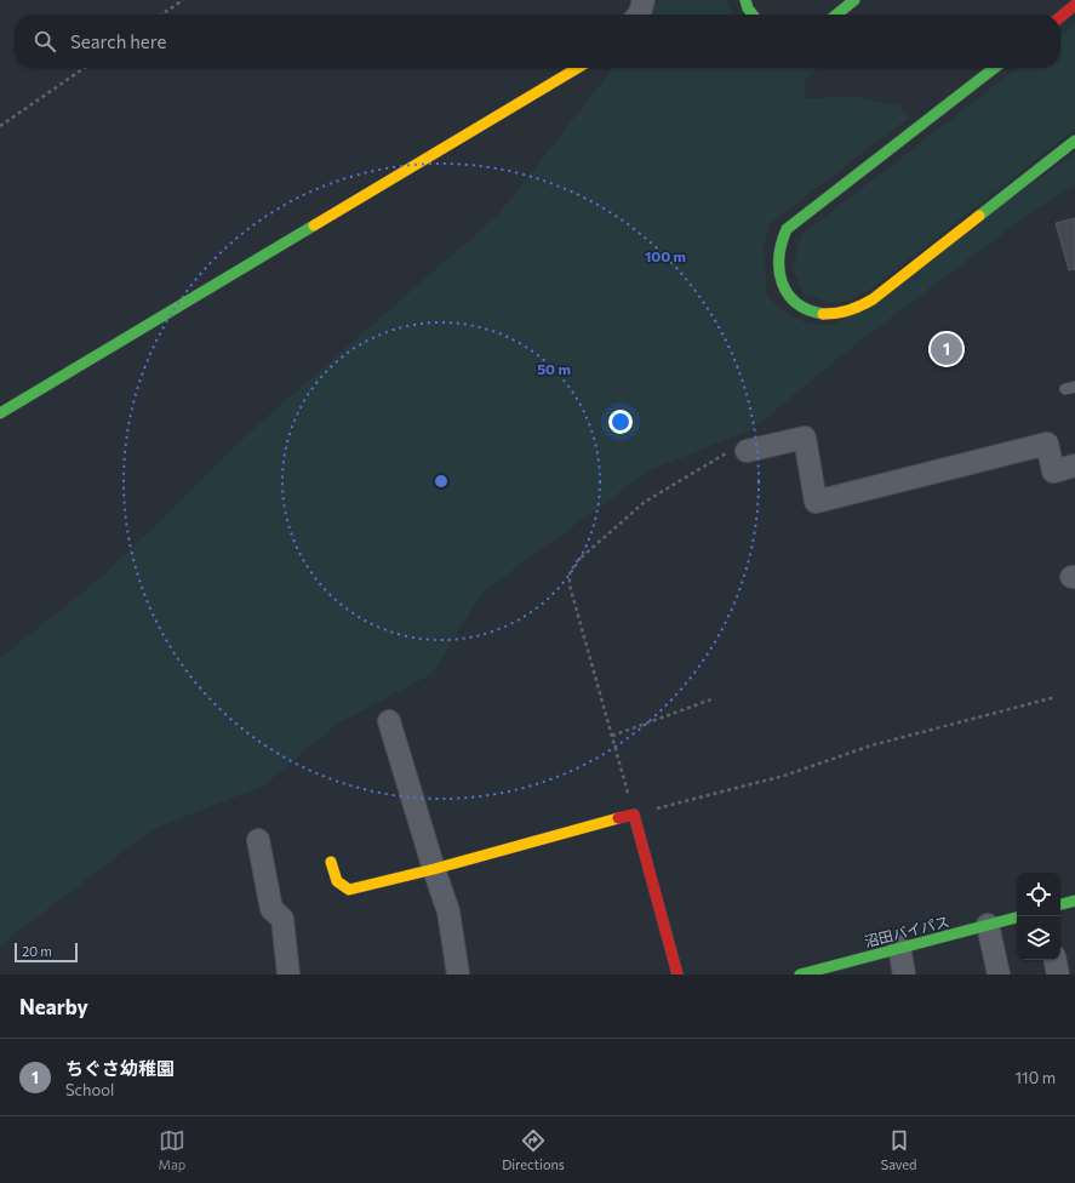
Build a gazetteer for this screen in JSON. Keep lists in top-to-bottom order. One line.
{"streets":{"street":["沼田バイパス"]},"scale_bar":"20 m","page":{"search":"Search here","pins":"1","scale":"20 m","heading":"Nearby","list":[{"mark":"1","name":"ちぐさ幼稚園","note":"School","value":"110 m"}],"nav":["Map","Directions","Saved"]},"rings":["100 m","50 m"]}
